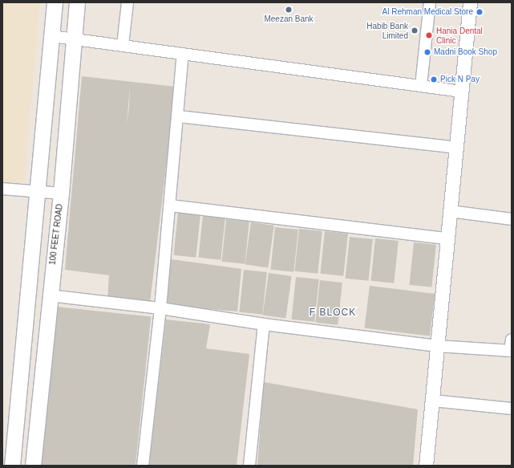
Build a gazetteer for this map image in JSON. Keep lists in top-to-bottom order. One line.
{"streets":{"main road":["100 FEET ROAD"]},"districts":["F BLOCK"],"places":["Meezan Bank","Al Rehman Medical Store","Habib Bank Limited","Hania Dental Clinic","Madni Book Shop","Pick N Pay"]}
